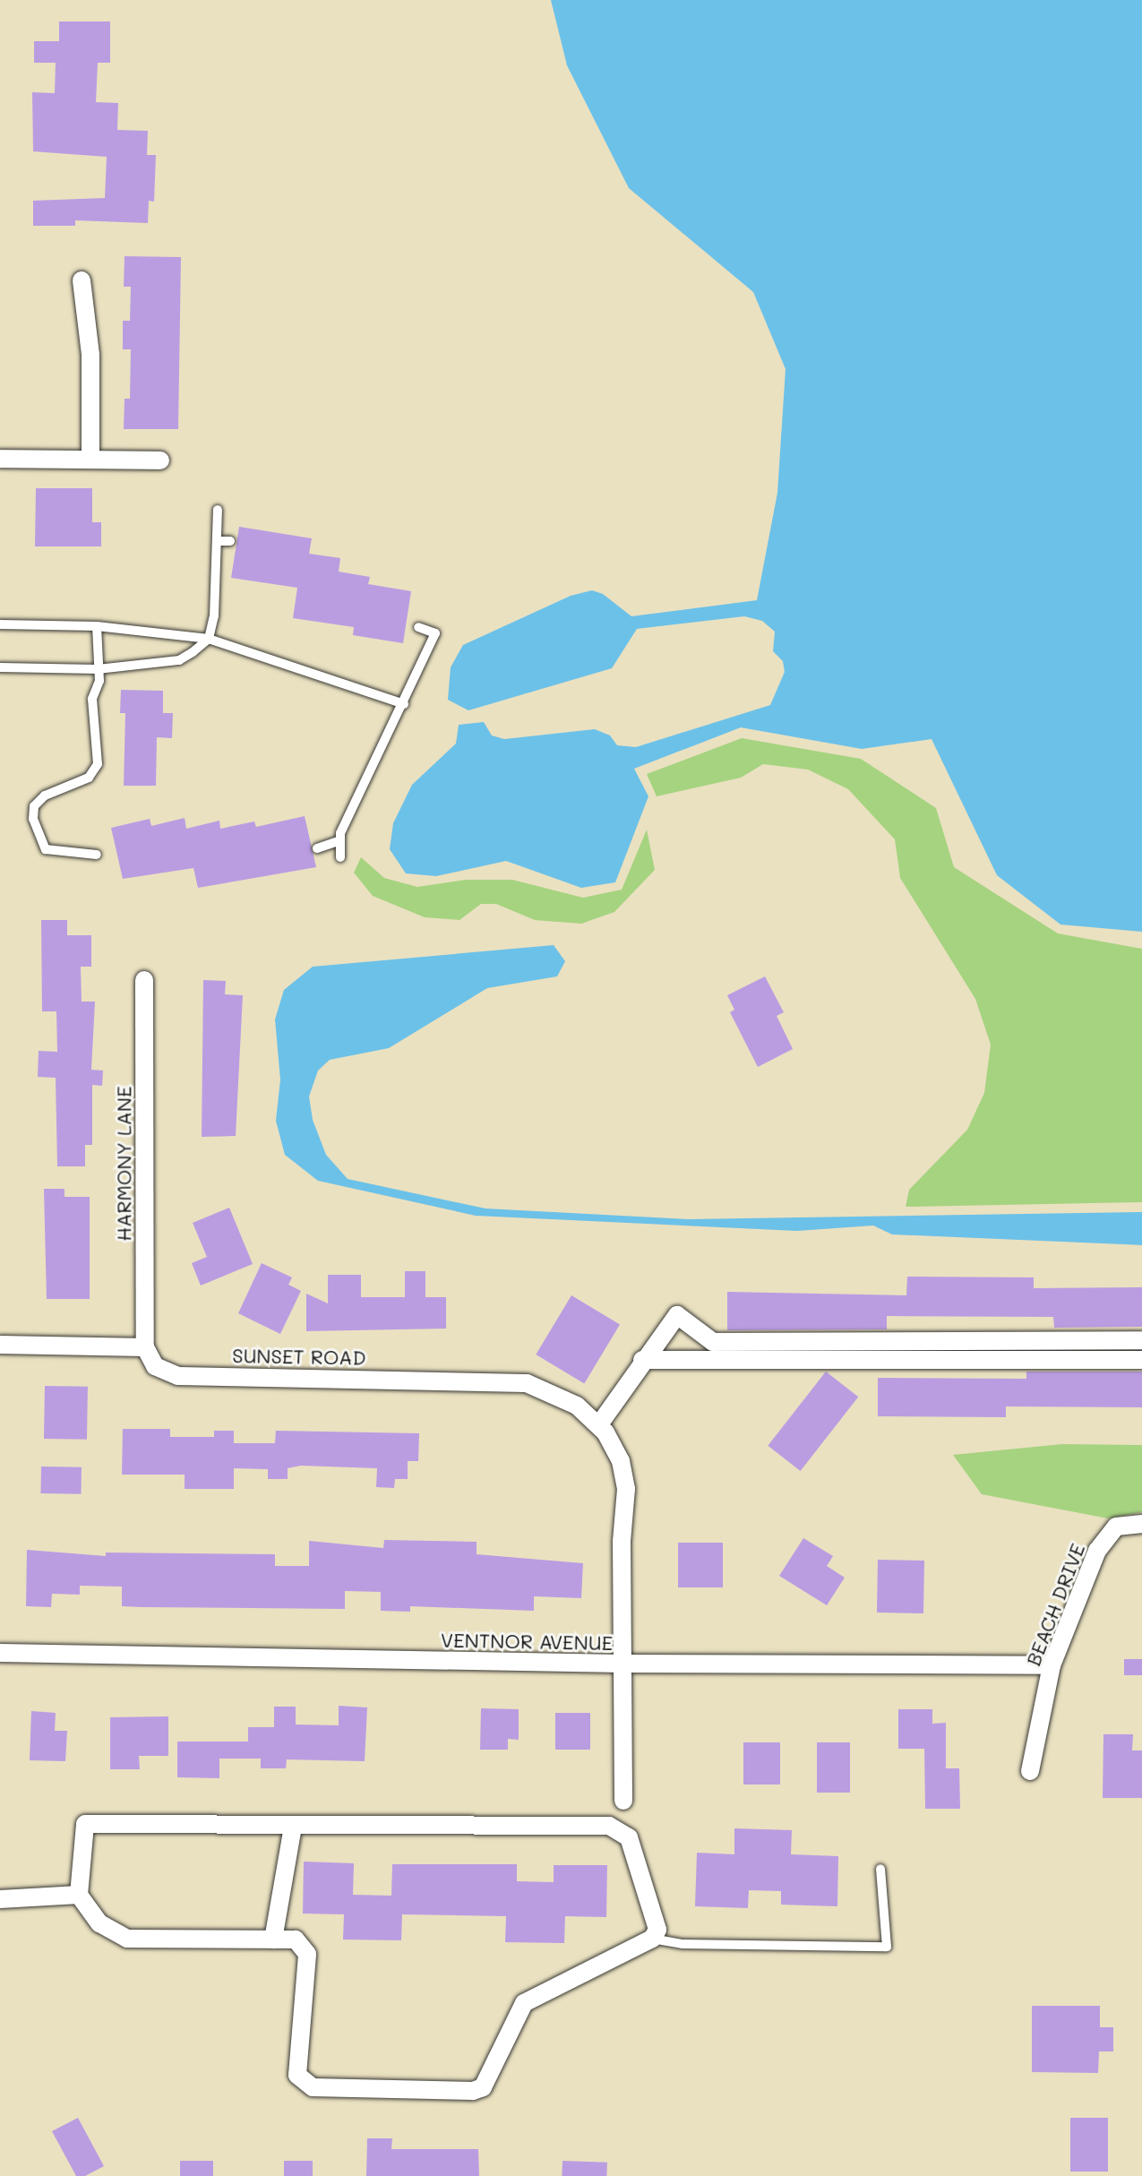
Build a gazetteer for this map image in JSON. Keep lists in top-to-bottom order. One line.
{"streets":{"street":["HARMONY LANE","SUNSET ROAD","BEACH DRIVE","VENTNOR AVENUE"]},"crossings":[["HARMONY LANE","SUNSET ROAD"],["BEACH DRIVE","VENTNOR AVENUE"]]}
